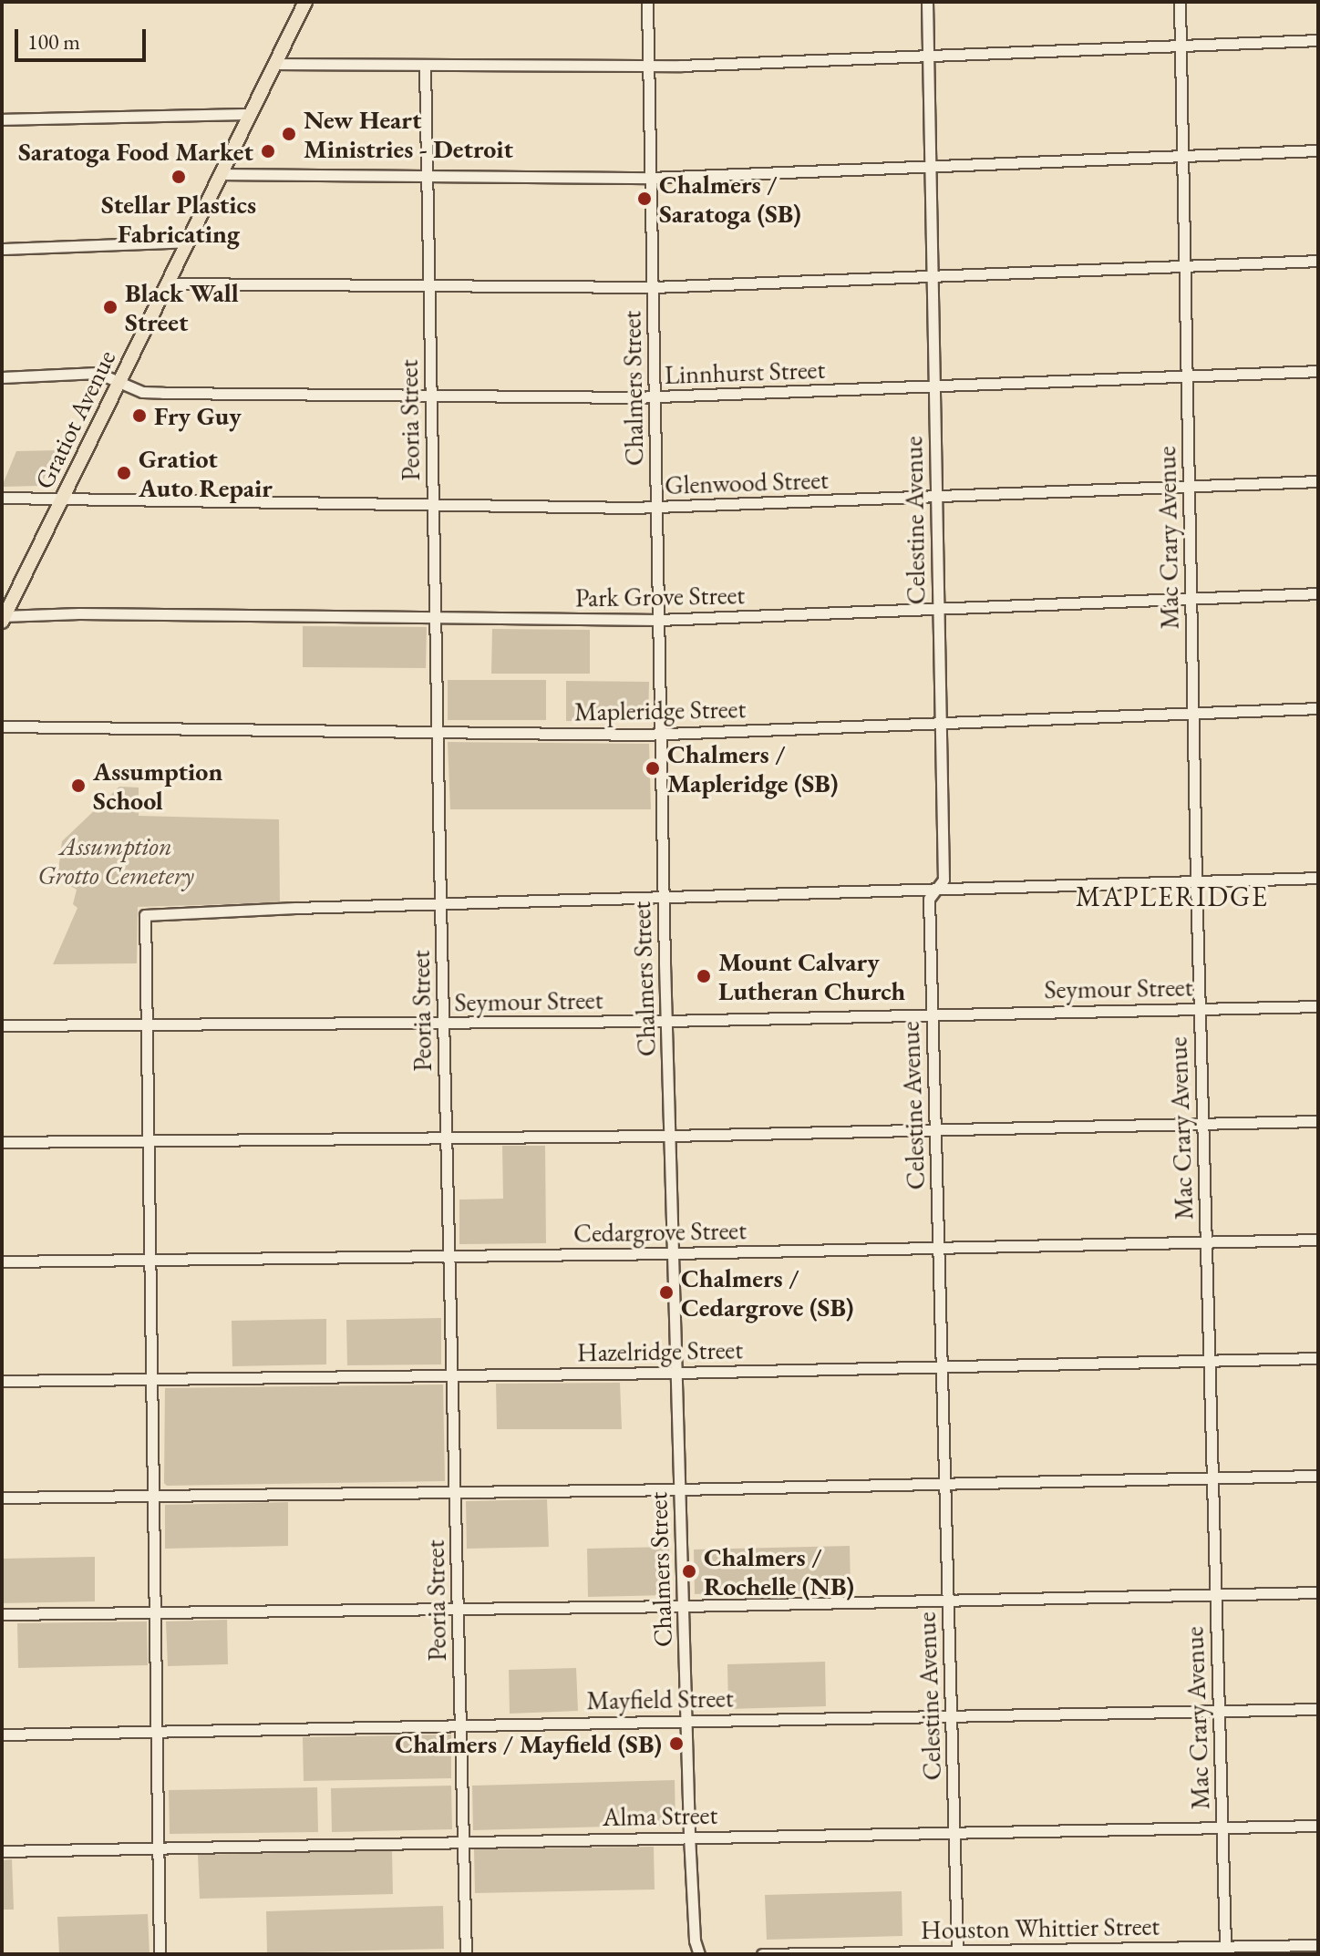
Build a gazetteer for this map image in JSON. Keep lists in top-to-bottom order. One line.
{"streets":{"main road":["Gratiot Avenue"],"street":["Linnhurst Street","Chalmers Street","Peoria Street","Glenwood Street","Celestine Avenue","Mac Crary Avenue","Park Grove Street","Mapleridge Street","Seymour Street","Cedargrove Street","Hazelridge Street","Mayfield Street","Alma Street","Houston Whittier Street"]},"crossings":[["Linnhurst Street","Chalmers Street"],["Linnhurst Street","Gratiot Avenue"],["Linnhurst Street","Peoria Street"],["Linnhurst Street","Celestine Avenue"],["Linnhurst Street","Mac Crary Avenue"],["Chalmers Street","Glenwood Street"],["Chalmers Street","Park Grove Street"],["Chalmers Street","Mapleridge Street"],["Chalmers Street","Seymour Street"],["Chalmers Street","Cedargrove Street"],["Chalmers Street","Hazelridge Street"],["Chalmers Street","Mayfield Street"],["Chalmers Street","Alma Street"],["Gratiot Avenue","Glenwood Street"],["Gratiot Avenue","Park Grove Street"],["Peoria Street","Glenwood Street"],["Peoria Street","Park Grove Street"],["Peoria Street","Mapleridge Street"],["Peoria Street","Seymour Street"],["Peoria Street","Cedargrove Street"],["Peoria Street","Hazelridge Street"],["Peoria Street","Mayfield Street"],["Peoria Street","Alma Street"],["Glenwood Street","Celestine Avenue"],["Glenwood Street","Mac Crary Avenue"],["Celestine Avenue","Park Grove Street"],["Celestine Avenue","Mapleridge Street"],["Celestine Avenue","Seymour Street"],["Celestine Avenue","Cedargrove Street"],["Celestine Avenue","Hazelridge Street"],["Celestine Avenue","Mayfield Street"],["Celestine Avenue","Alma Street"],["Celestine Avenue","Houston Whittier Street"],["Mac Crary Avenue","Park Grove Street"],["Mac Crary Avenue","Mapleridge Street"],["Mac Crary Avenue","Seymour Street"],["Mac Crary Avenue","Cedargrove Street"],["Mac Crary Avenue","Hazelridge Street"],["Mac Crary Avenue","Mayfield Street"],["Mac Crary Avenue","Alma Street"],["Mac Crary Avenue","Houston Whittier Street"]],"districts":["MAPLERIDGE"],"parks":["Assumption Grotto Cemetery"],"places":["New Heart Ministries - Detroit","Saratoga Food Market","Stellar Plastics Fabricating","Chalmers / Saratoga (SB)","Black Wall Street","Fry Guy","Gratiot Auto Repair","Chalmers / Mapleridge (SB)","Assumption School","Mount Calvary Lutheran Church","Chalmers / Cedargrove (SB)","Chalmers / Rochelle (NB)","Chalmers / Mayfield (SB)"],"scale_bar":"100 m"}
